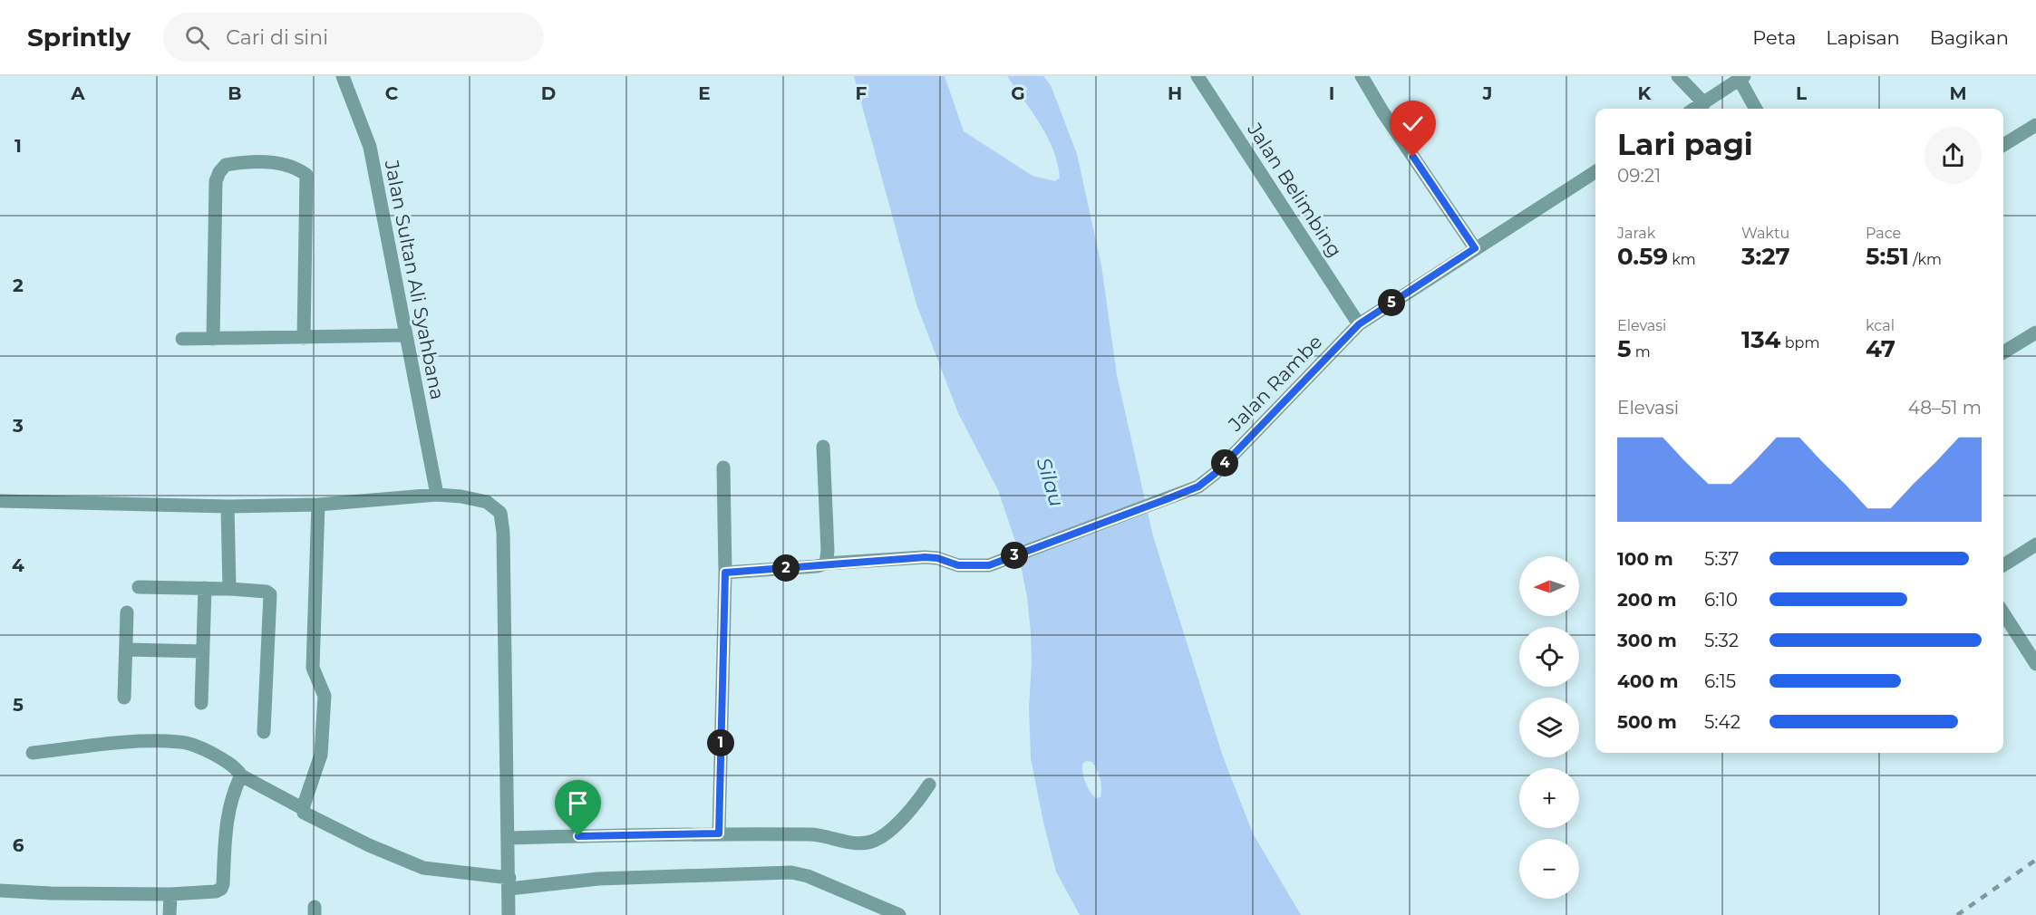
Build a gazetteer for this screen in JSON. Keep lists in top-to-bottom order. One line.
{"streets":{"street":["Jalan Belimbing","Jalan Sultan Ali Syahbana","Jalan Rambe"]},"crossings":[["Jalan Belimbing","Jalan Rambe"]],"water":["Silau"],"north":"left","page":{"header":"Sprintly","search":"Cari di sini","nav":["Peta","Lapisan","Bagikan"],"heading":["Lari pagi","09:21"],"stats":[["Jarak","0.59 km"],["Waktu","3:27"],["Pace","5:51 /km"],["Elevasi","5 m"],["134 bpm"],["kcal","47"]],"pins":["5","4","3","2","1"],"chart":["Elevasi","48–51 m"],"list":[{"name":"100 m","note":"5:37"},{"name":"200 m","note":"6:10"},{"name":"300 m","note":"5:32"},{"name":"400 m","note":"6:15"},{"name":"500 m","note":"5:42"}],"map_buttons":["+","−"]},"grid":{"columns":["A","B","C","D","E","F","G","H","I","J","K","L","M"],"rows":["1","2","3","4","5","6"]}}
